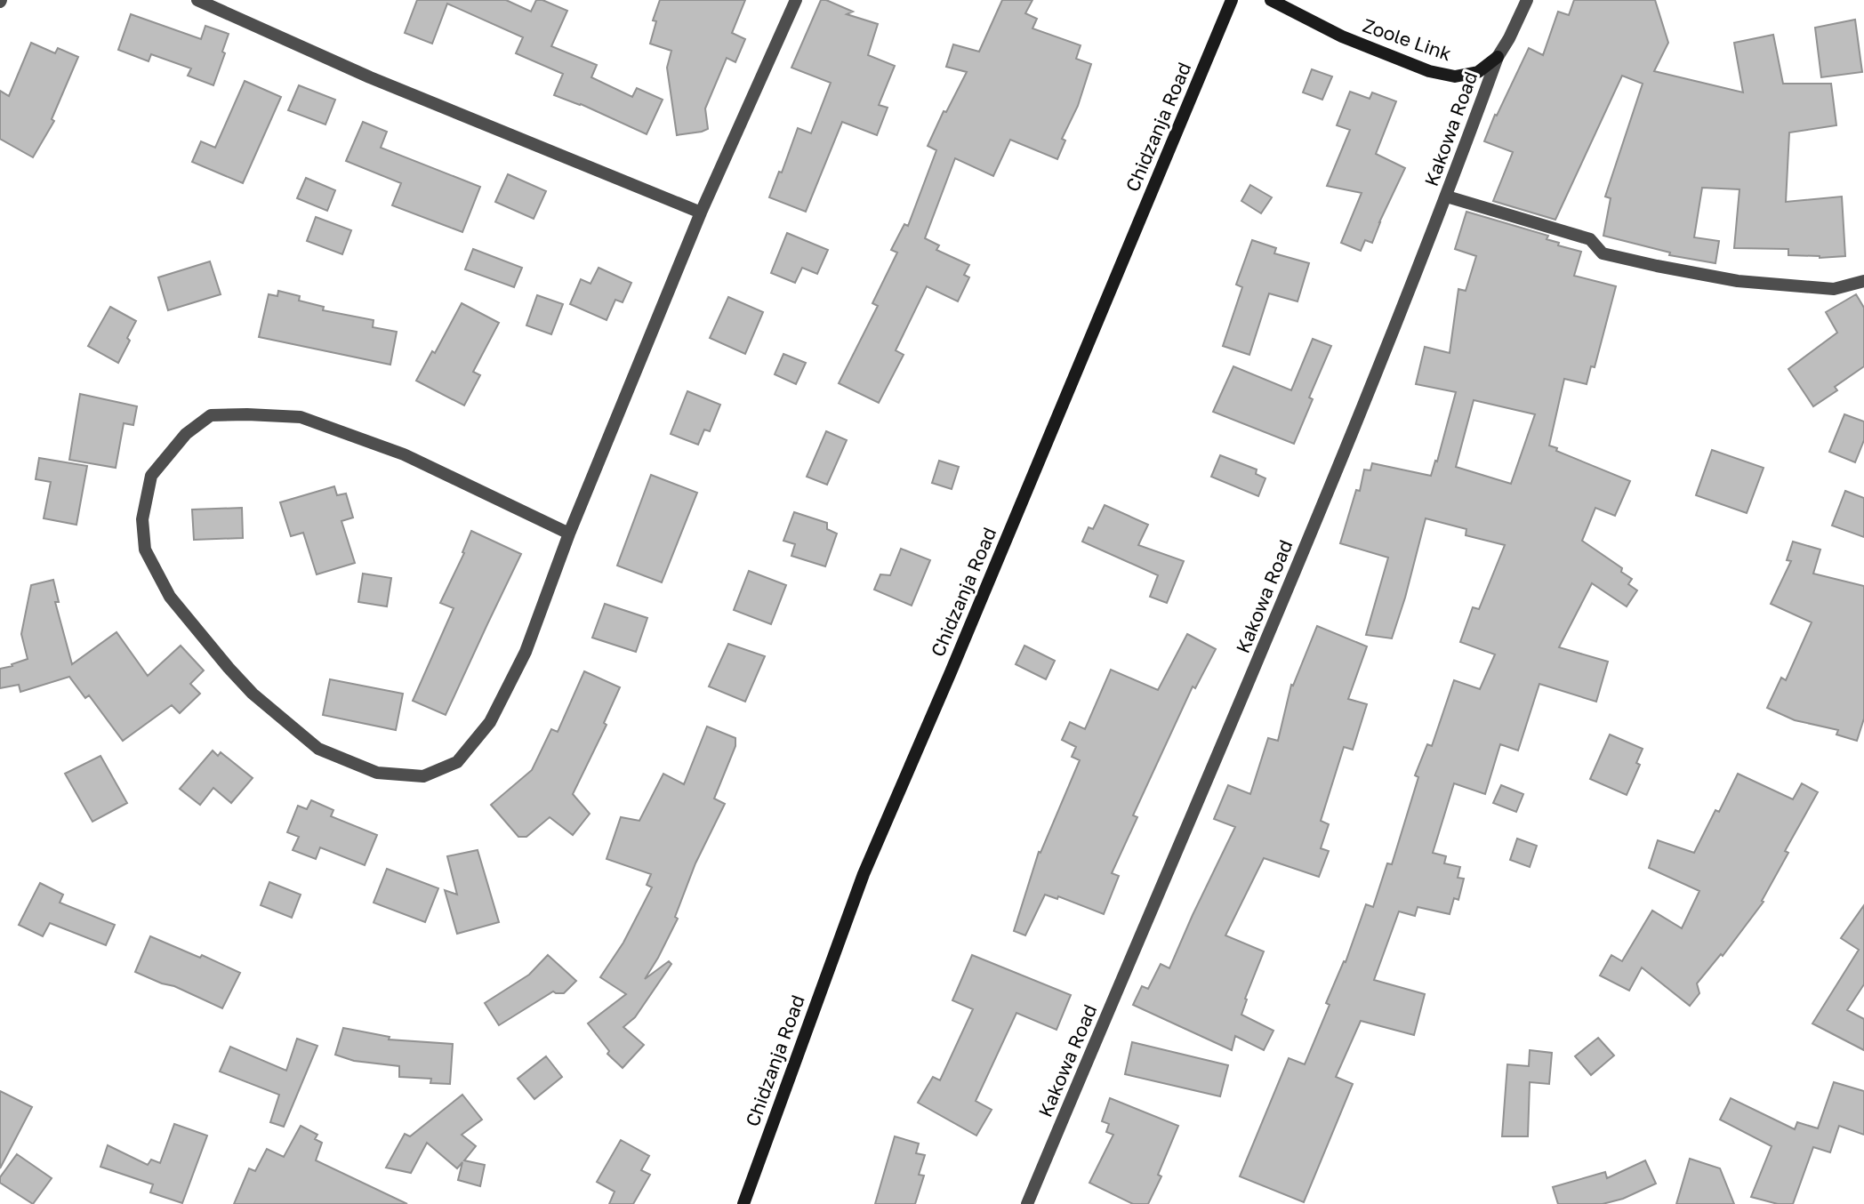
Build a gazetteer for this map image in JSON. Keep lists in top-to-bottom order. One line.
{"streets":{"street":["Zoole Link","Chidzanja Road","Kakowa Road"]},"crossings":[["Zoole Link","Kakowa Road"]]}
